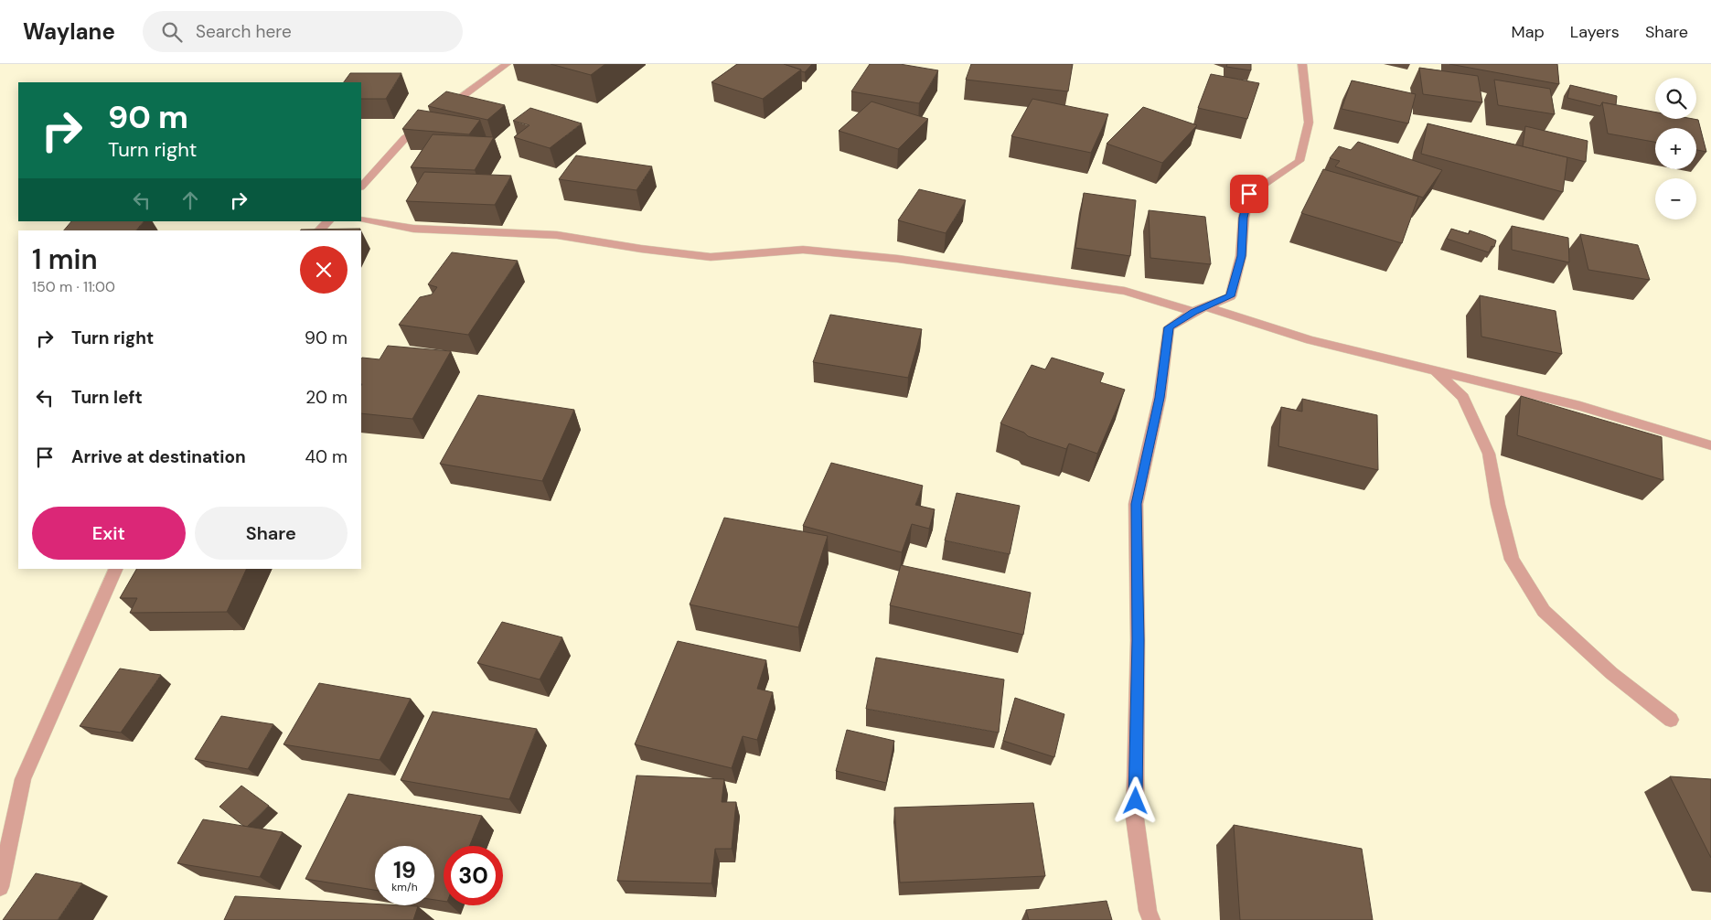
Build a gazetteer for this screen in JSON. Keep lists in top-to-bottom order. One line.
{"page":{"header":"Waylane","search":"Search here","nav":["Map","Layers","Share"],"map_buttons":["+","−"],"turn":["90 m","Turn right"],"heading":["1 min","150 m · 11:00"],"list":[{"name":"Turn right","value":"90 m"},{"name":"Turn left","value":"20 m"},{"name":"Arrive at destination","value":"40 m"}],"buttons":["Exit","Share"],"speed":"19 km/h","limit":"30"}}
